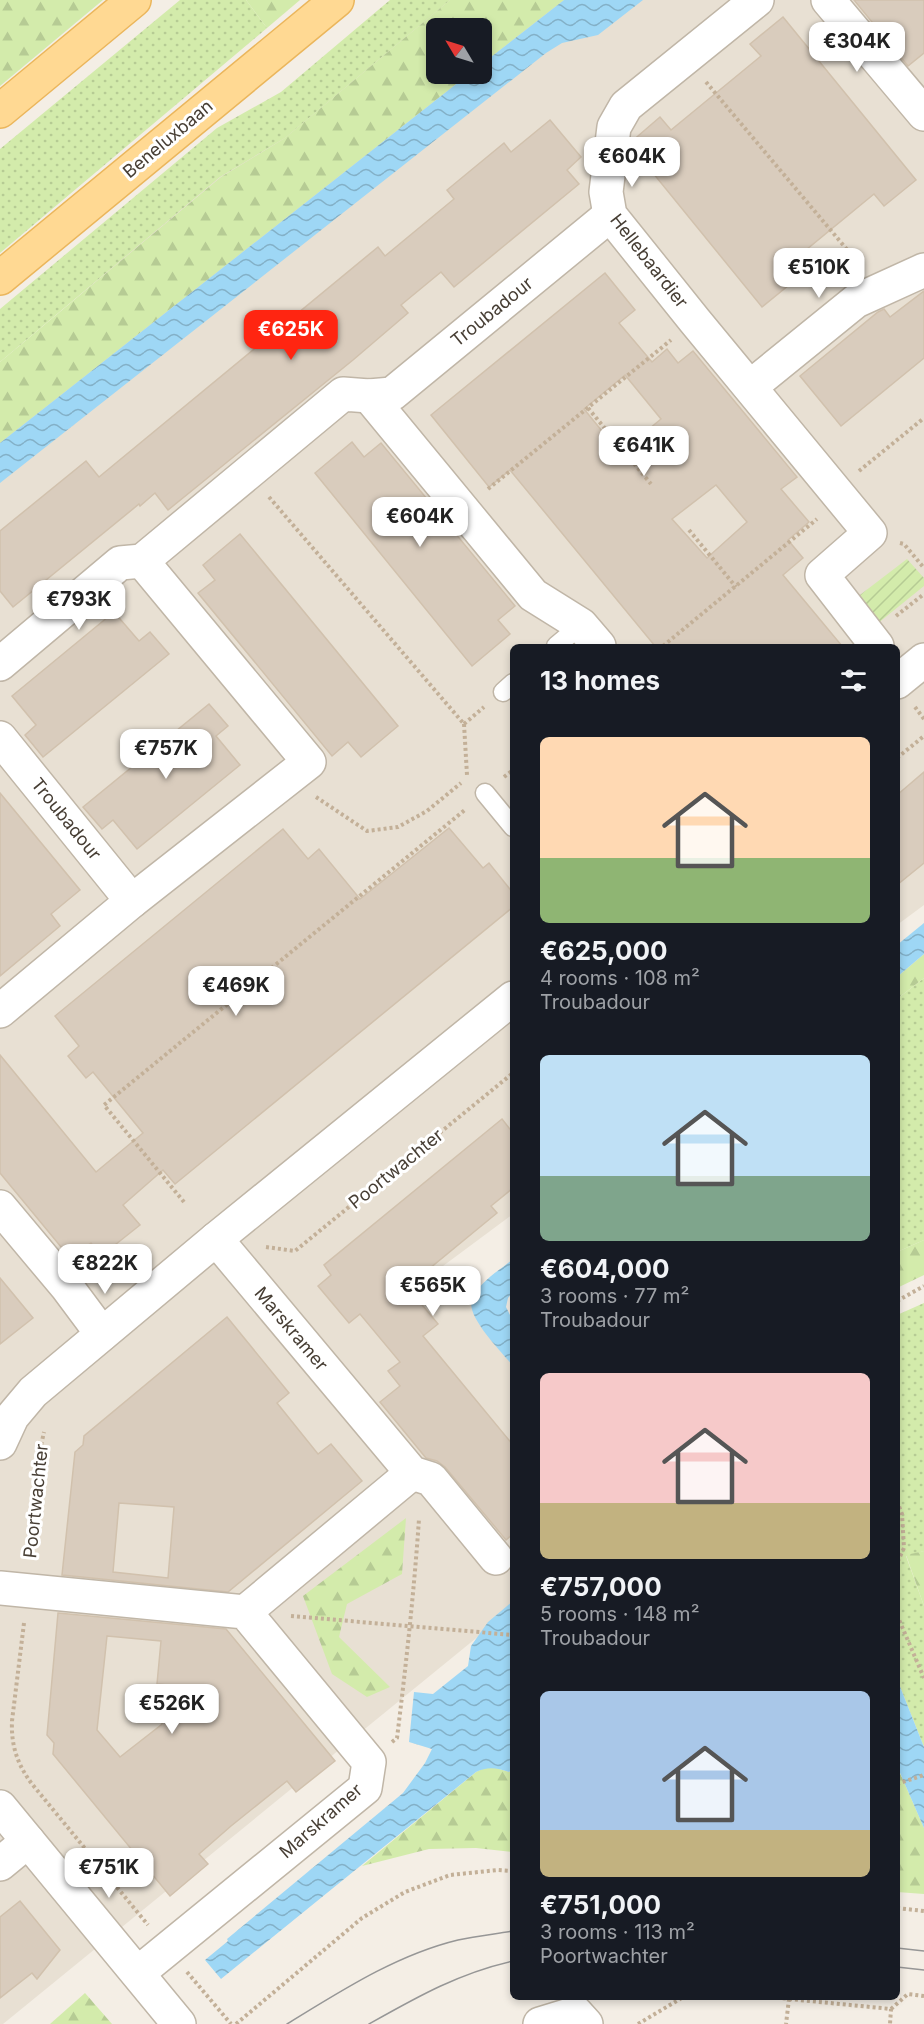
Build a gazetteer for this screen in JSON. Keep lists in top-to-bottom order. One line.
{"streets":{"main road":["Beneluxbaan"],"street":["Hellebaardier","Troubadour","Marskramer"],"path":["Poortwachter"]},"crossings":[["Hellebaardier","Troubadour"],["Poortwachter","Marskramer"]],"north":"top left","page":{"price":["€304K","€604K","€510K","€625K","€641K","€604K","€793K","€757K","€469K","€822K","€565K","€526K","€751K"],"heading":"13 homes","list":[{"name":"€625,000","note":"4 rooms · 108 m² · Troubadour"},{"name":"€604,000","note":"3 rooms · 77 m² · Troubadour"},{"name":"€757,000","note":"5 rooms · 148 m² · Troubadour"},{"name":"€751,000","note":"3 rooms · 113 m² · Poortwachter"}]}}
